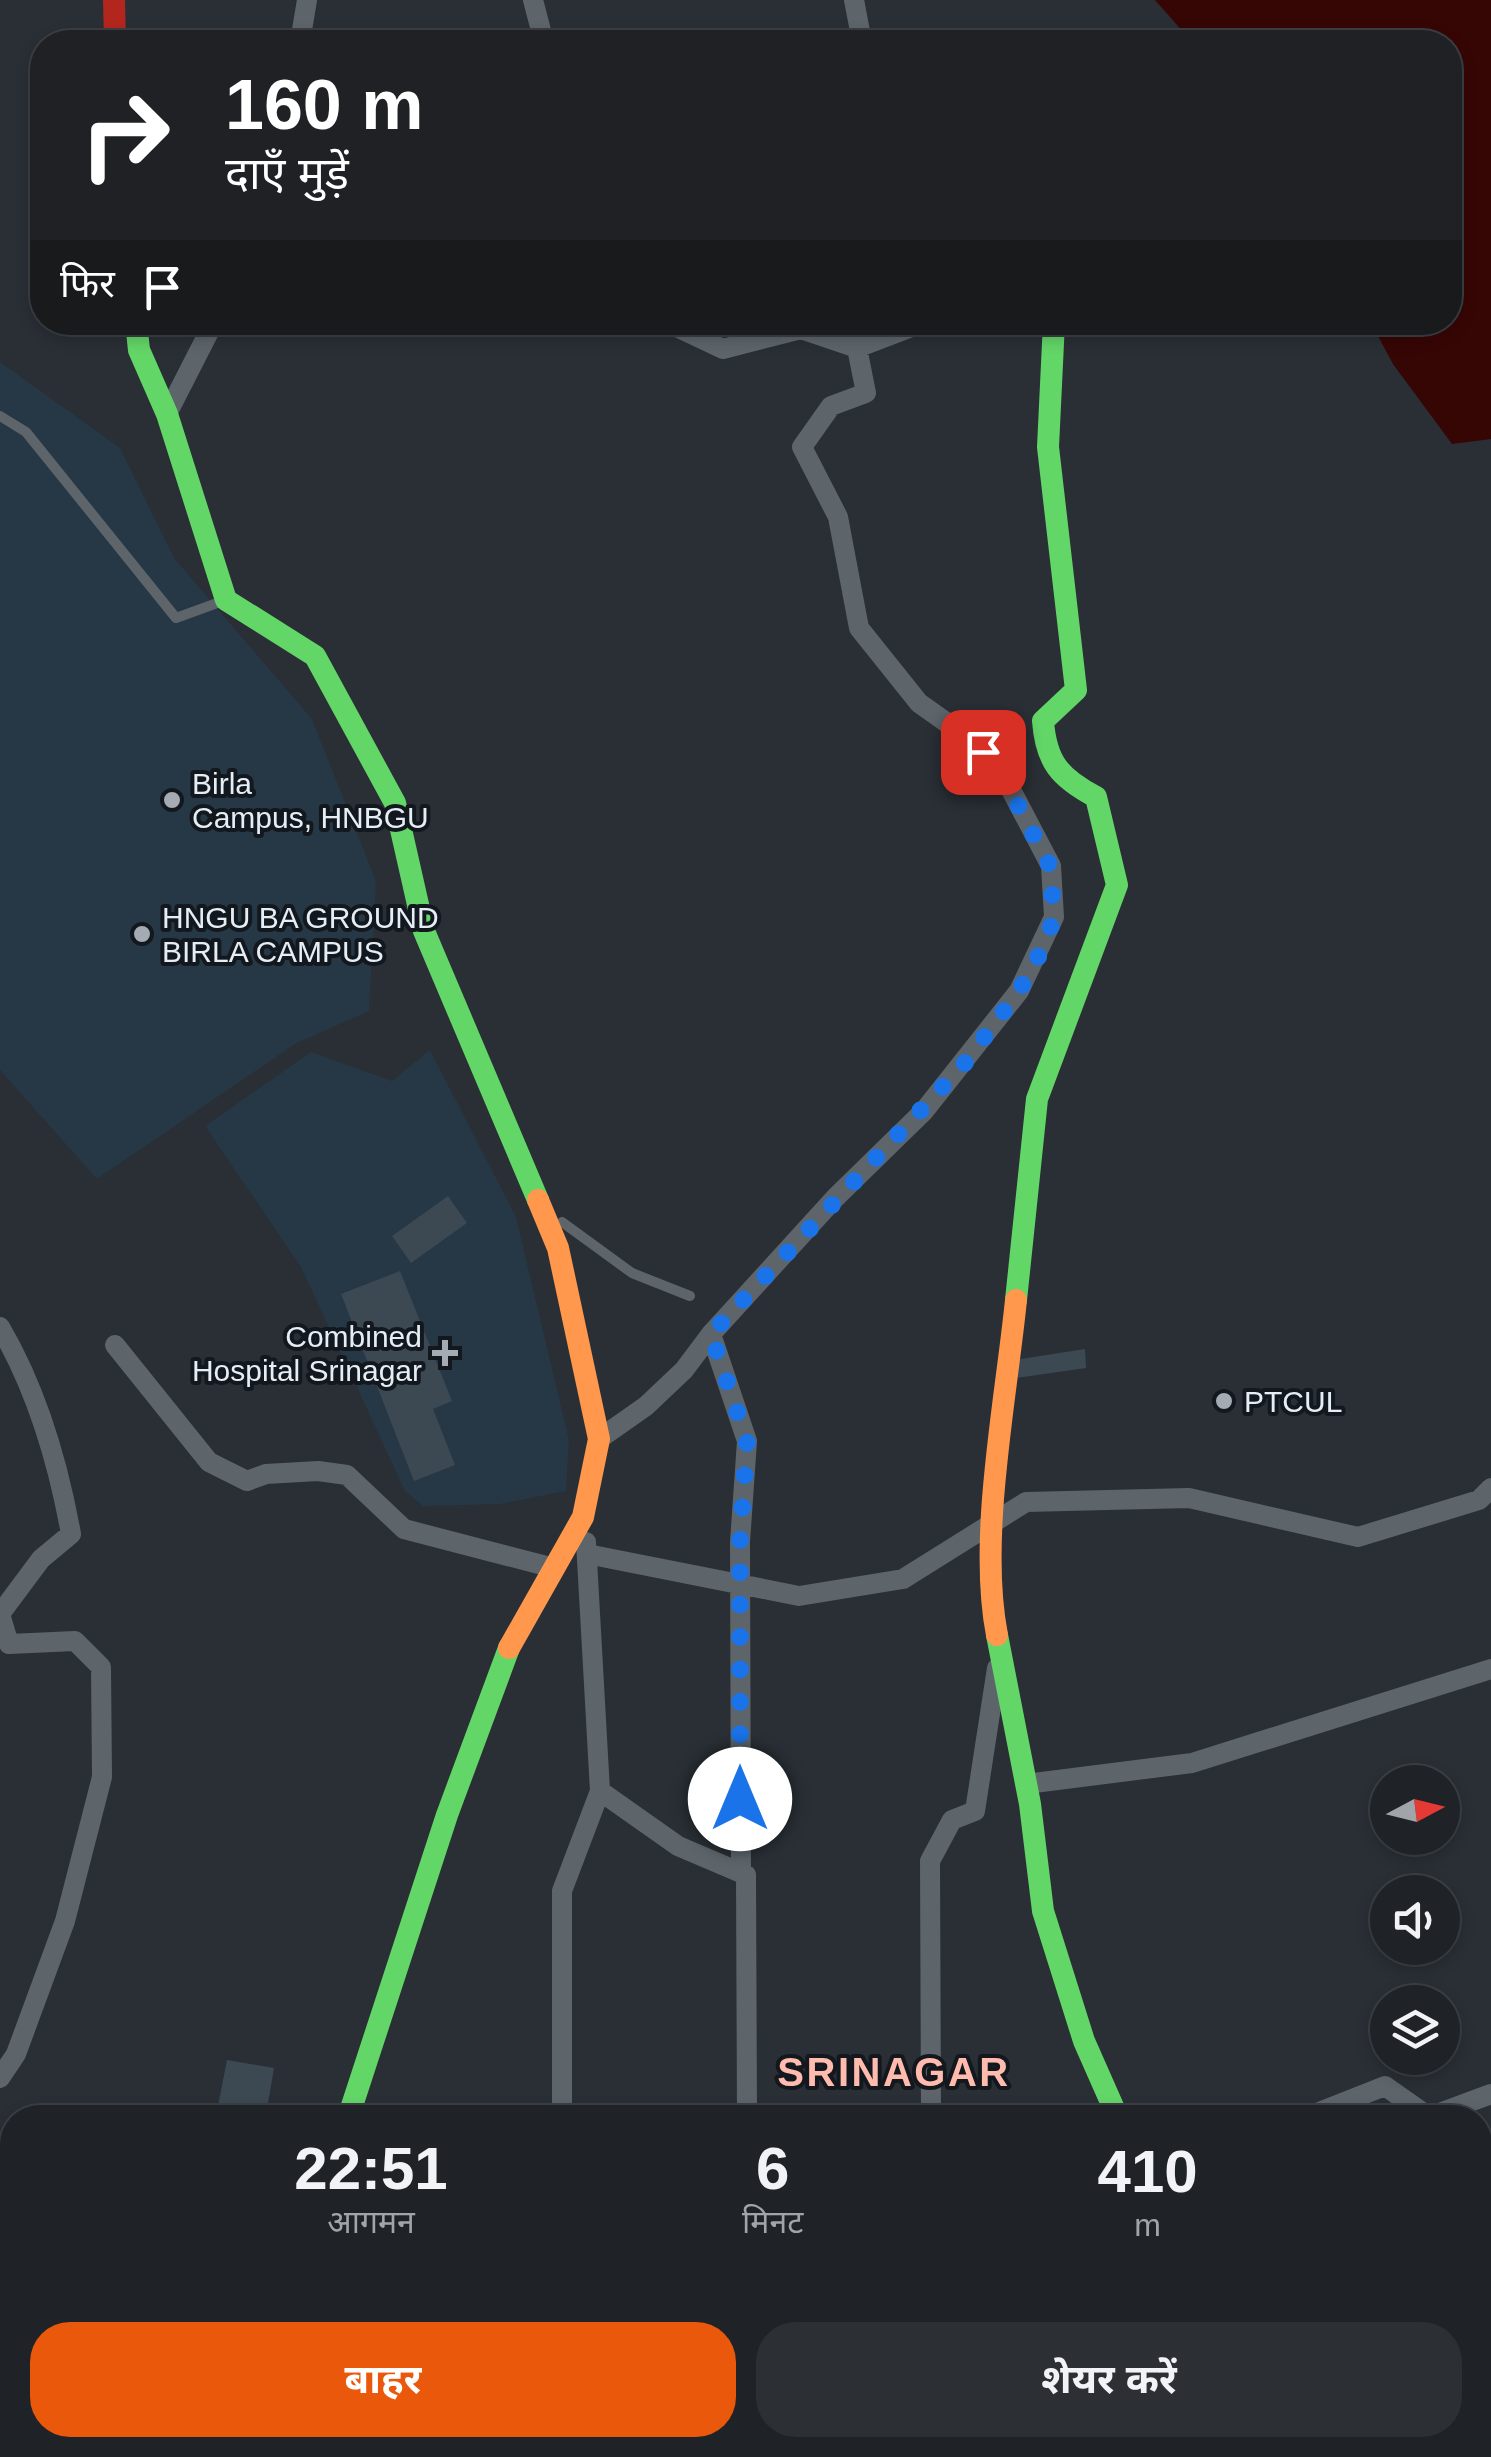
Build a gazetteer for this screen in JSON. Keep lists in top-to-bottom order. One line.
{"districts":["SRINAGAR"],"places":{"other":["Birla Campus, HNBGU","HNGU BA GROUND BIRLA CAMPUS","PTCUL"],"health":["Combined Hospital Srinagar"]},"north":"right","page":{"turn":["160 m","दाएँ मुड़ें"],"then":"फिर","eta":["22:51","आगमन","6","मिनट","410","m"],"buttons":["बाहर","शेयर करें"]}}
